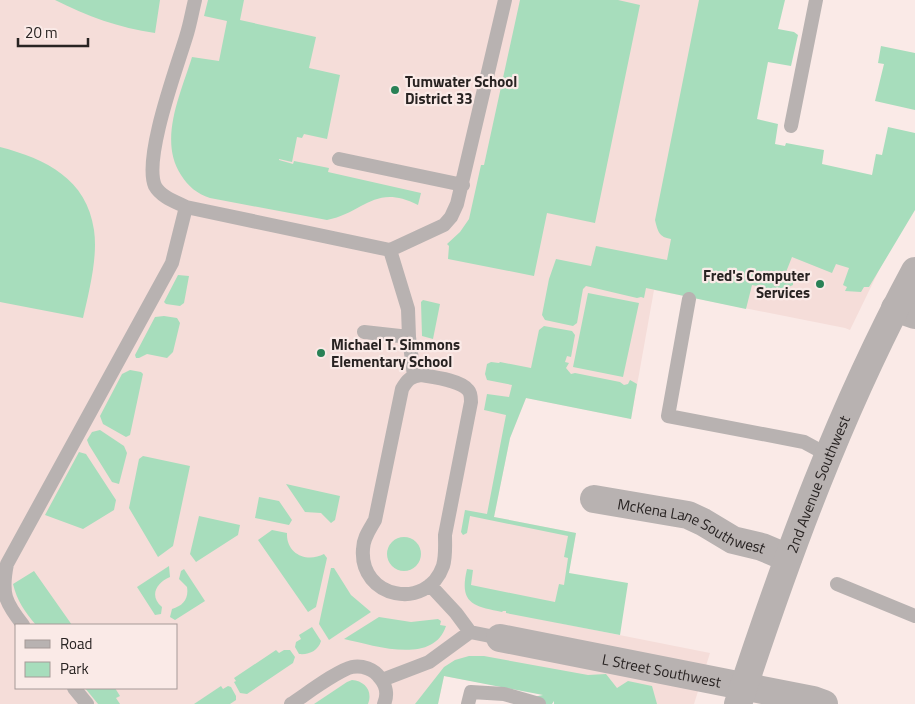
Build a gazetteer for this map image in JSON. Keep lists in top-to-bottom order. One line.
{"streets":{"street":["2nd Avenue Southwest","McKena Lane Southwest","L Street Southwest"]},"crossings":[["2nd Avenue Southwest","McKena Lane Southwest"],["2nd Avenue Southwest","L Street Southwest"]],"places":["Tumwater School District 33","Fred's Computer Services","Michael T. Simmons Elementary School"],"legend":["Road","Park"],"scale_bar":"20 m"}
